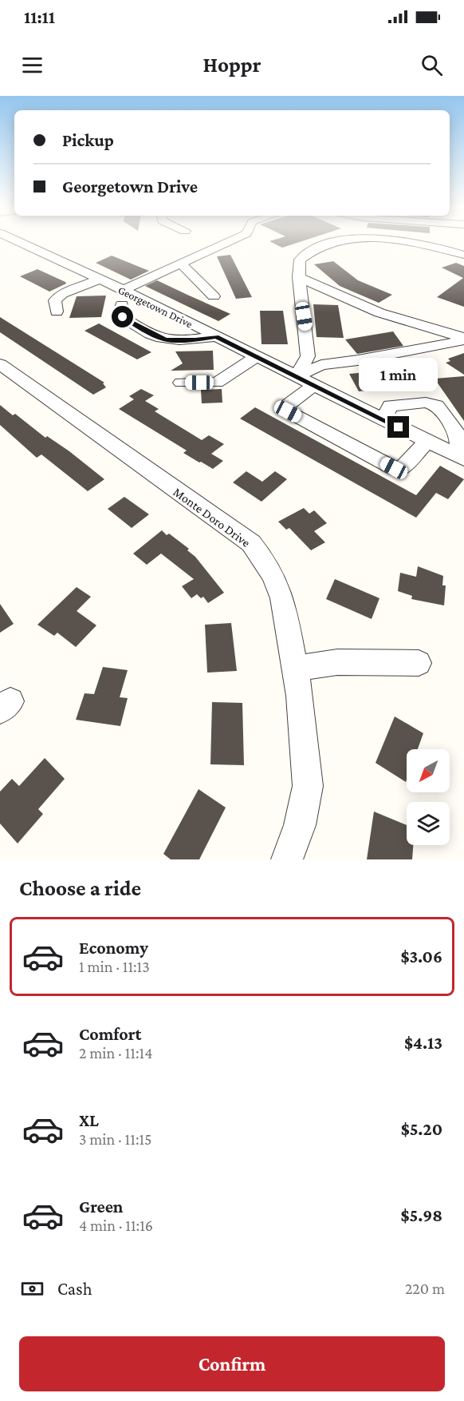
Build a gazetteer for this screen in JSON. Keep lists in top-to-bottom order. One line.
{"streets":{"street":["Georgetown Drive","Monte Doro Drive"]},"north":"bottom left","page":{"status":"11:11","header":"Hoppr","banner":["Pickup","Georgetown Drive"],"bubble":"1 min","heading":"Choose a ride","list":[{"name":"Economy","note":"1 min · 11:13","value":"$3.06"},{"name":"Comfort","note":"2 min · 11:14","value":"$4.13"},{"name":"XL","note":"3 min · 11:15","value":"$5.20"},{"name":"Green","note":"4 min · 11:16","value":"$5.98"}],"pay":["Cash","220 m"],"buttons":"Confirm"}}
